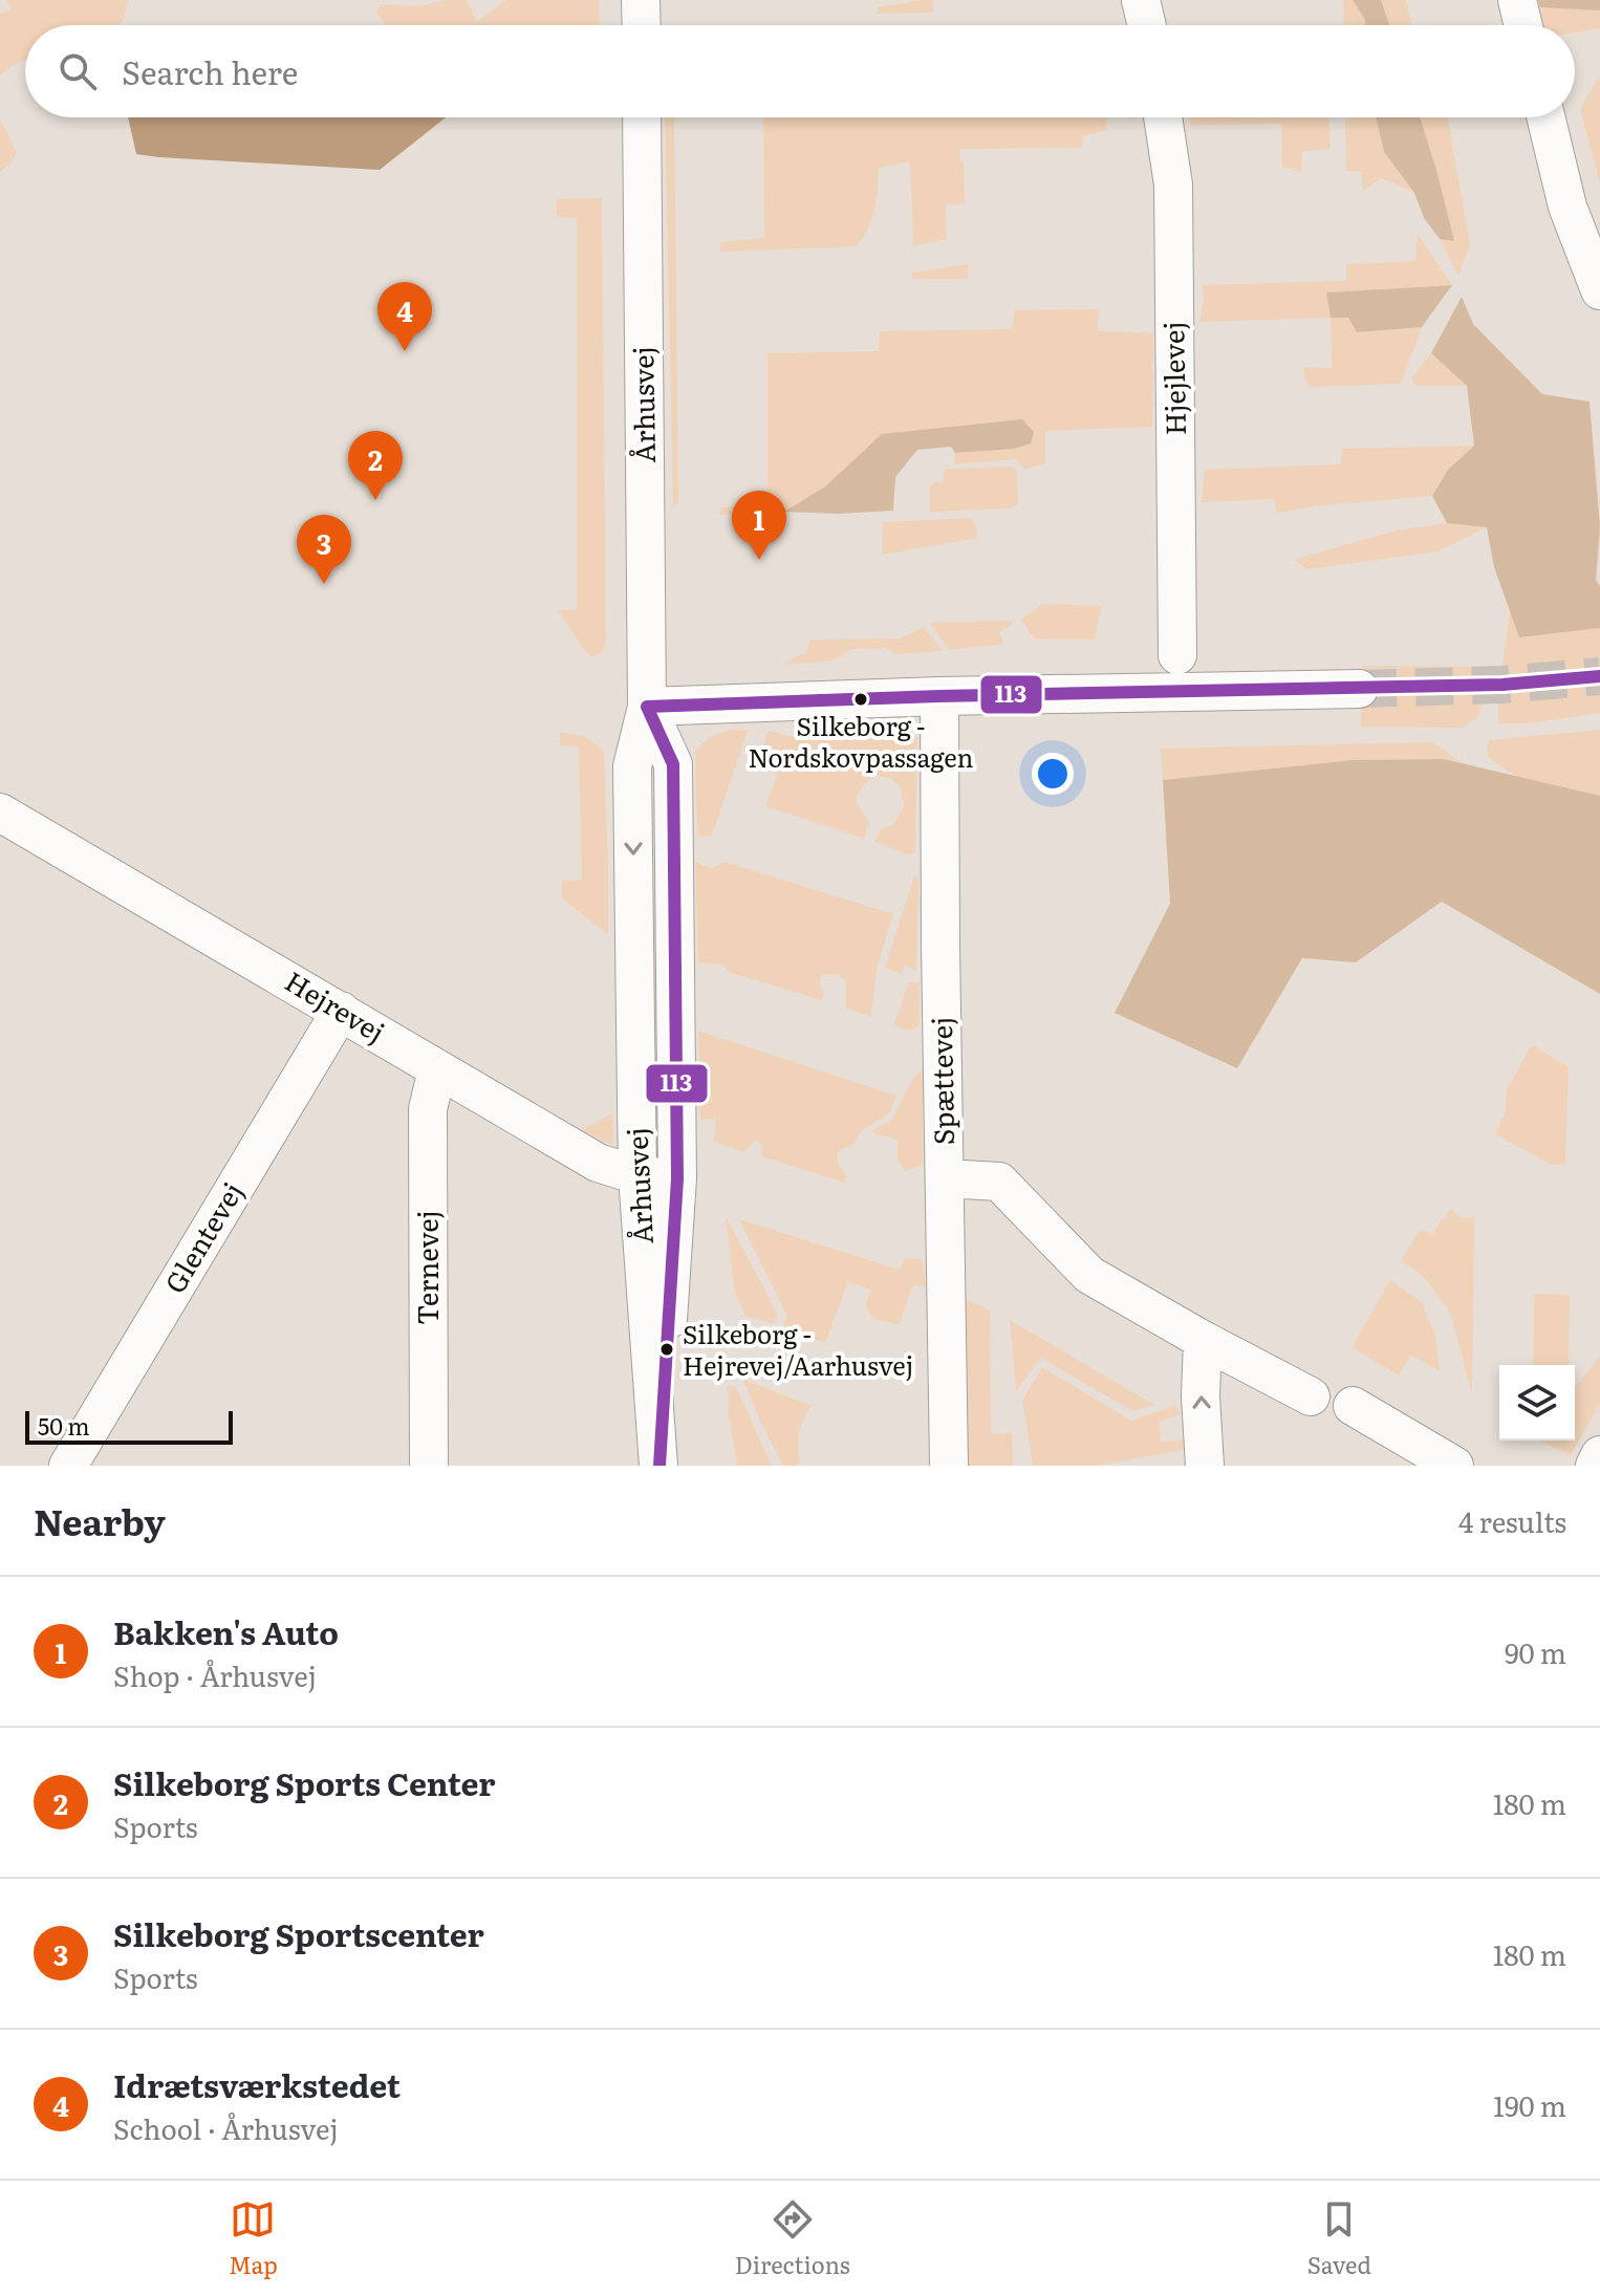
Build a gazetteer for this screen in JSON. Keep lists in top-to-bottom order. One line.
{"streets":{"street":["Hjejlevej","Århusvej","Hejrevej","Spættevej","Glentevej","Ternevej"]},"crossings":[["Århusvej","Hejrevej"],["Hejrevej","Glentevej"],["Hejrevej","Ternevej"]],"places":["Silkeborg - Nordskovpassagen","Silkeborg - Hejrevej/Aarhusvej"],"lines":["transit line 113"],"scale_bar":"50 m","page":{"search":"Search here","pins":["4","2","1","3"],"scale":"50 m","heading":["Nearby","4 results"],"list":[{"mark":"1","name":"Bakken's Auto","note":"Shop · Århusvej","value":"90 m"},{"mark":"2","name":"Silkeborg Sports Center","note":"Sports","value":"180 m"},{"mark":"3","name":"Silkeborg Sportscenter","note":"Sports","value":"180 m"},{"mark":"4","name":"Idrætsværkstedet","note":"School · Århusvej","value":"190 m"}],"nav":["Map","Directions","Saved"]}}
